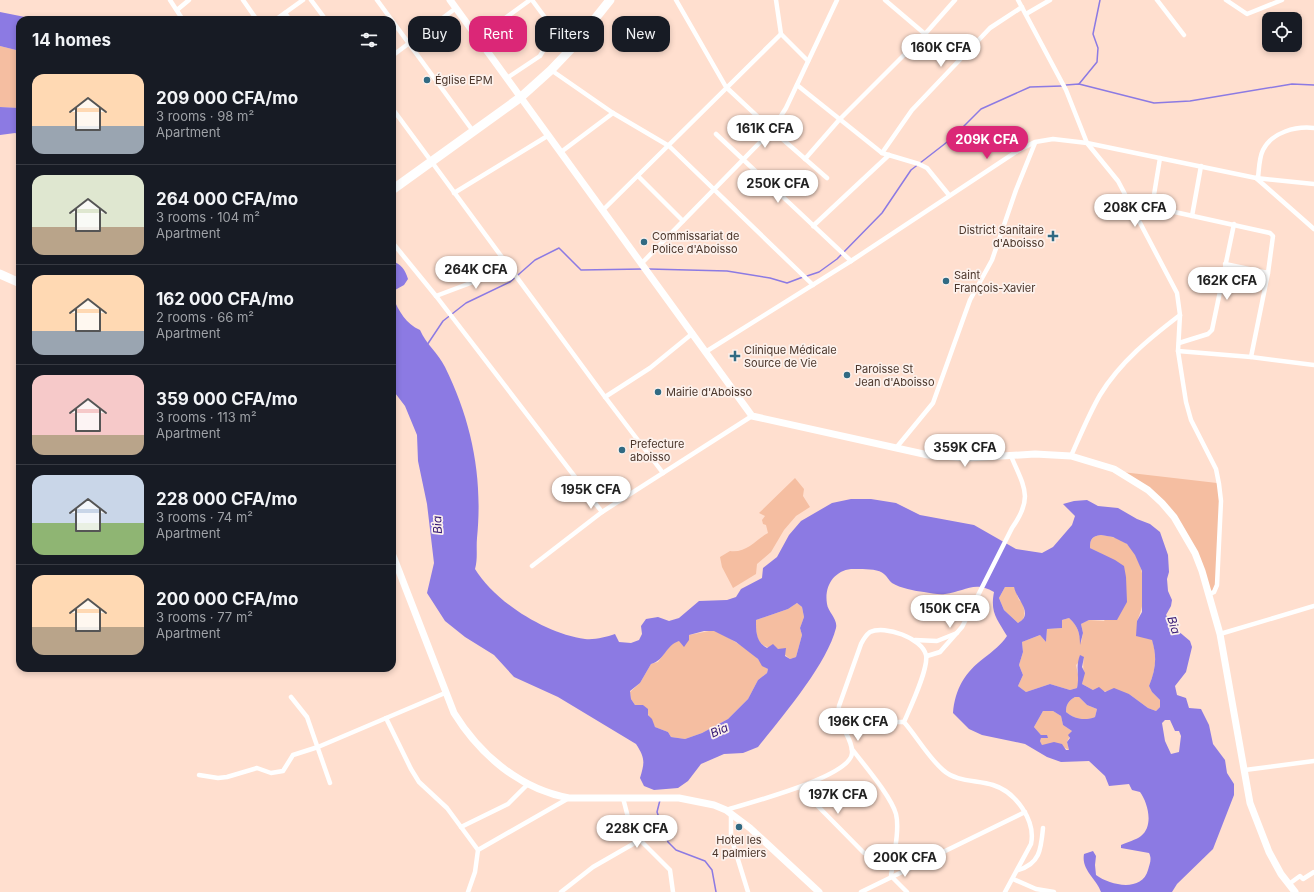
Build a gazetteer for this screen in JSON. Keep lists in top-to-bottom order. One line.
{"water":["Bia"],"places":{"other":["Église EPM","Commissariat de Police d'Aboisso","Saint François-Xavier","Paroisse St Jean d'Aboisso","Mairie d'Aboisso","Prefecture aboisso","Hotel les 4 palmiers"],"health":["District Sanitaire d'Aboisso","Clinique Médicale Source de Vie"]},"page":{"chip":["Buy","Rent","Filters","New"],"heading":"14 homes","price":["160K CFA","161K CFA","209K CFA","250K CFA","208K CFA","264K CFA","162K CFA","359K CFA","195K CFA","150K CFA","196K CFA","197K CFA","228K CFA","200K CFA"],"list":[{"name":"209 000 CFA/mo","note":"3 rooms · 98 m² · Apartment"},{"name":"264 000 CFA/mo","note":"3 rooms · 104 m² · Apartment"},{"name":"162 000 CFA/mo","note":"2 rooms · 66 m² · Apartment"},{"name":"359 000 CFA/mo","note":"3 rooms · 113 m² · Apartment"},{"name":"228 000 CFA/mo","note":"3 rooms · 74 m² · Apartment"},{"name":"200 000 CFA/mo","note":"3 rooms · 77 m² · Apartment"}]}}
